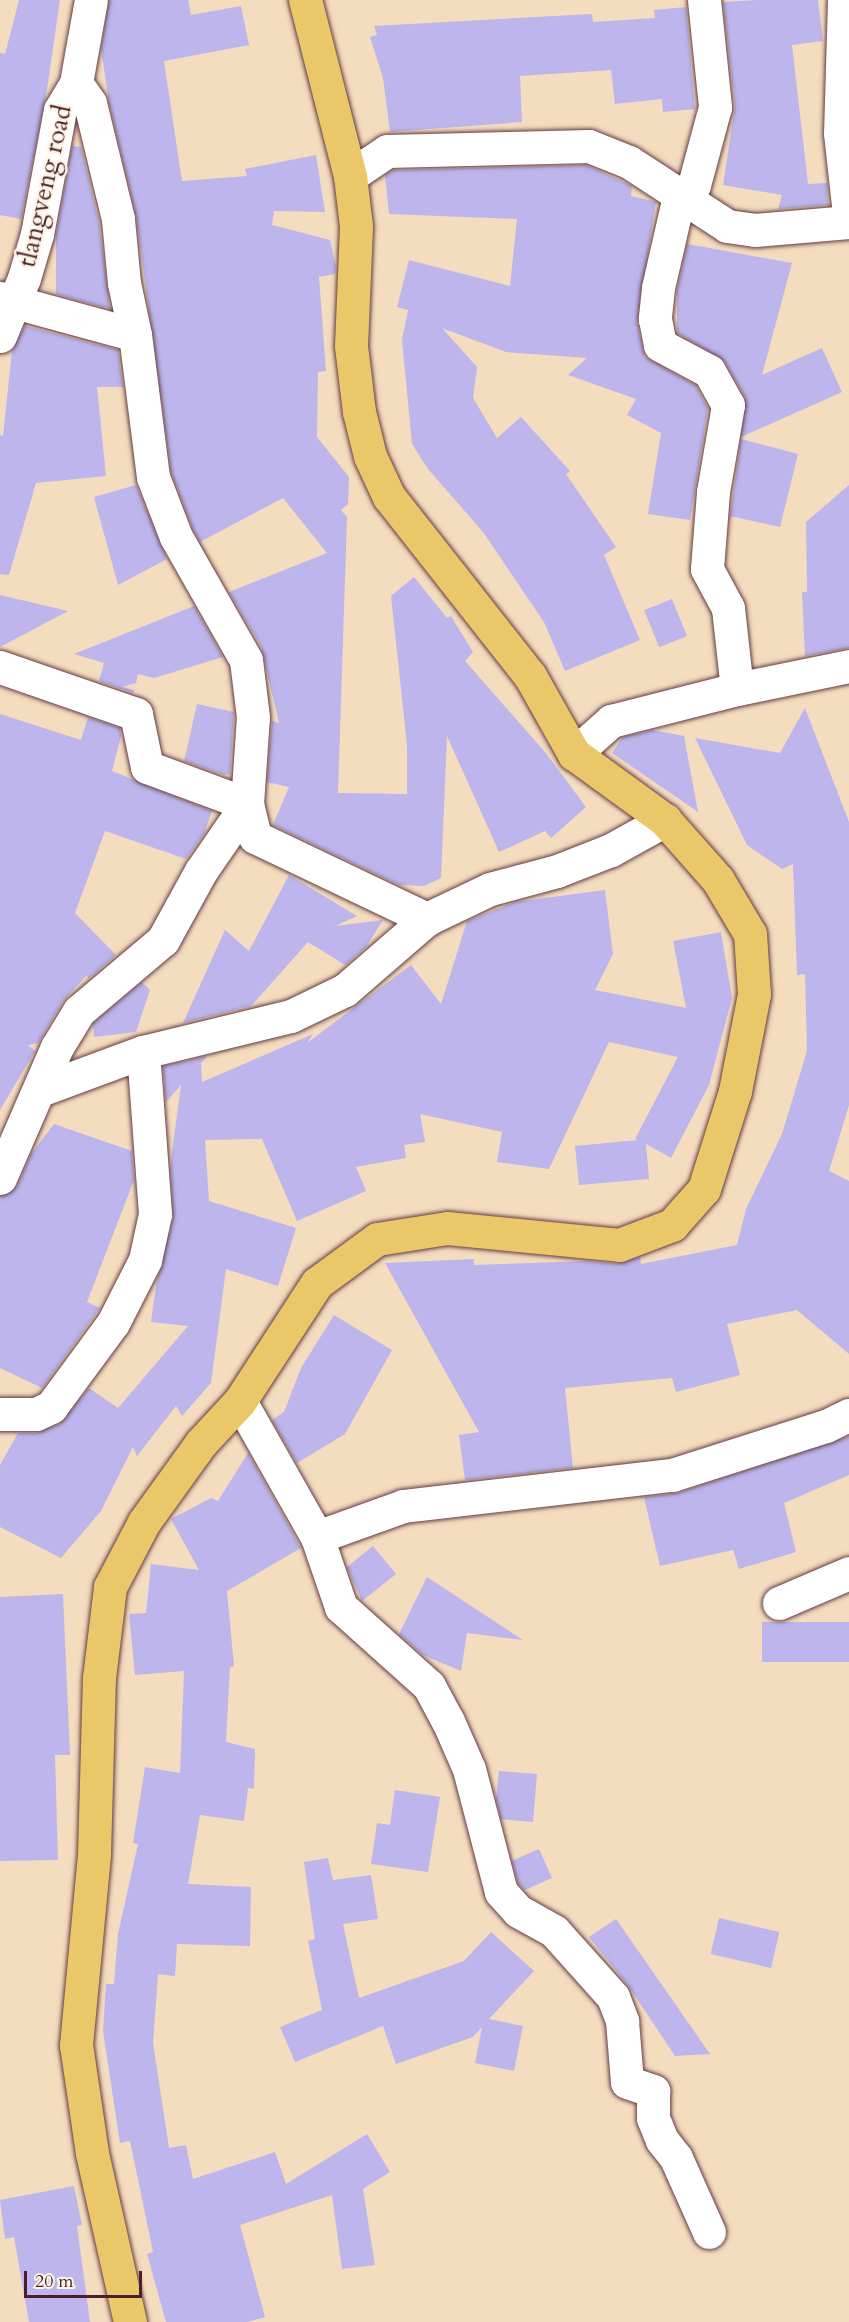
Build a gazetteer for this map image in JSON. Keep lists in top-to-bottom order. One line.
{"streets":{"street":["tlangveng road"]},"scale_bar":"20 m"}
